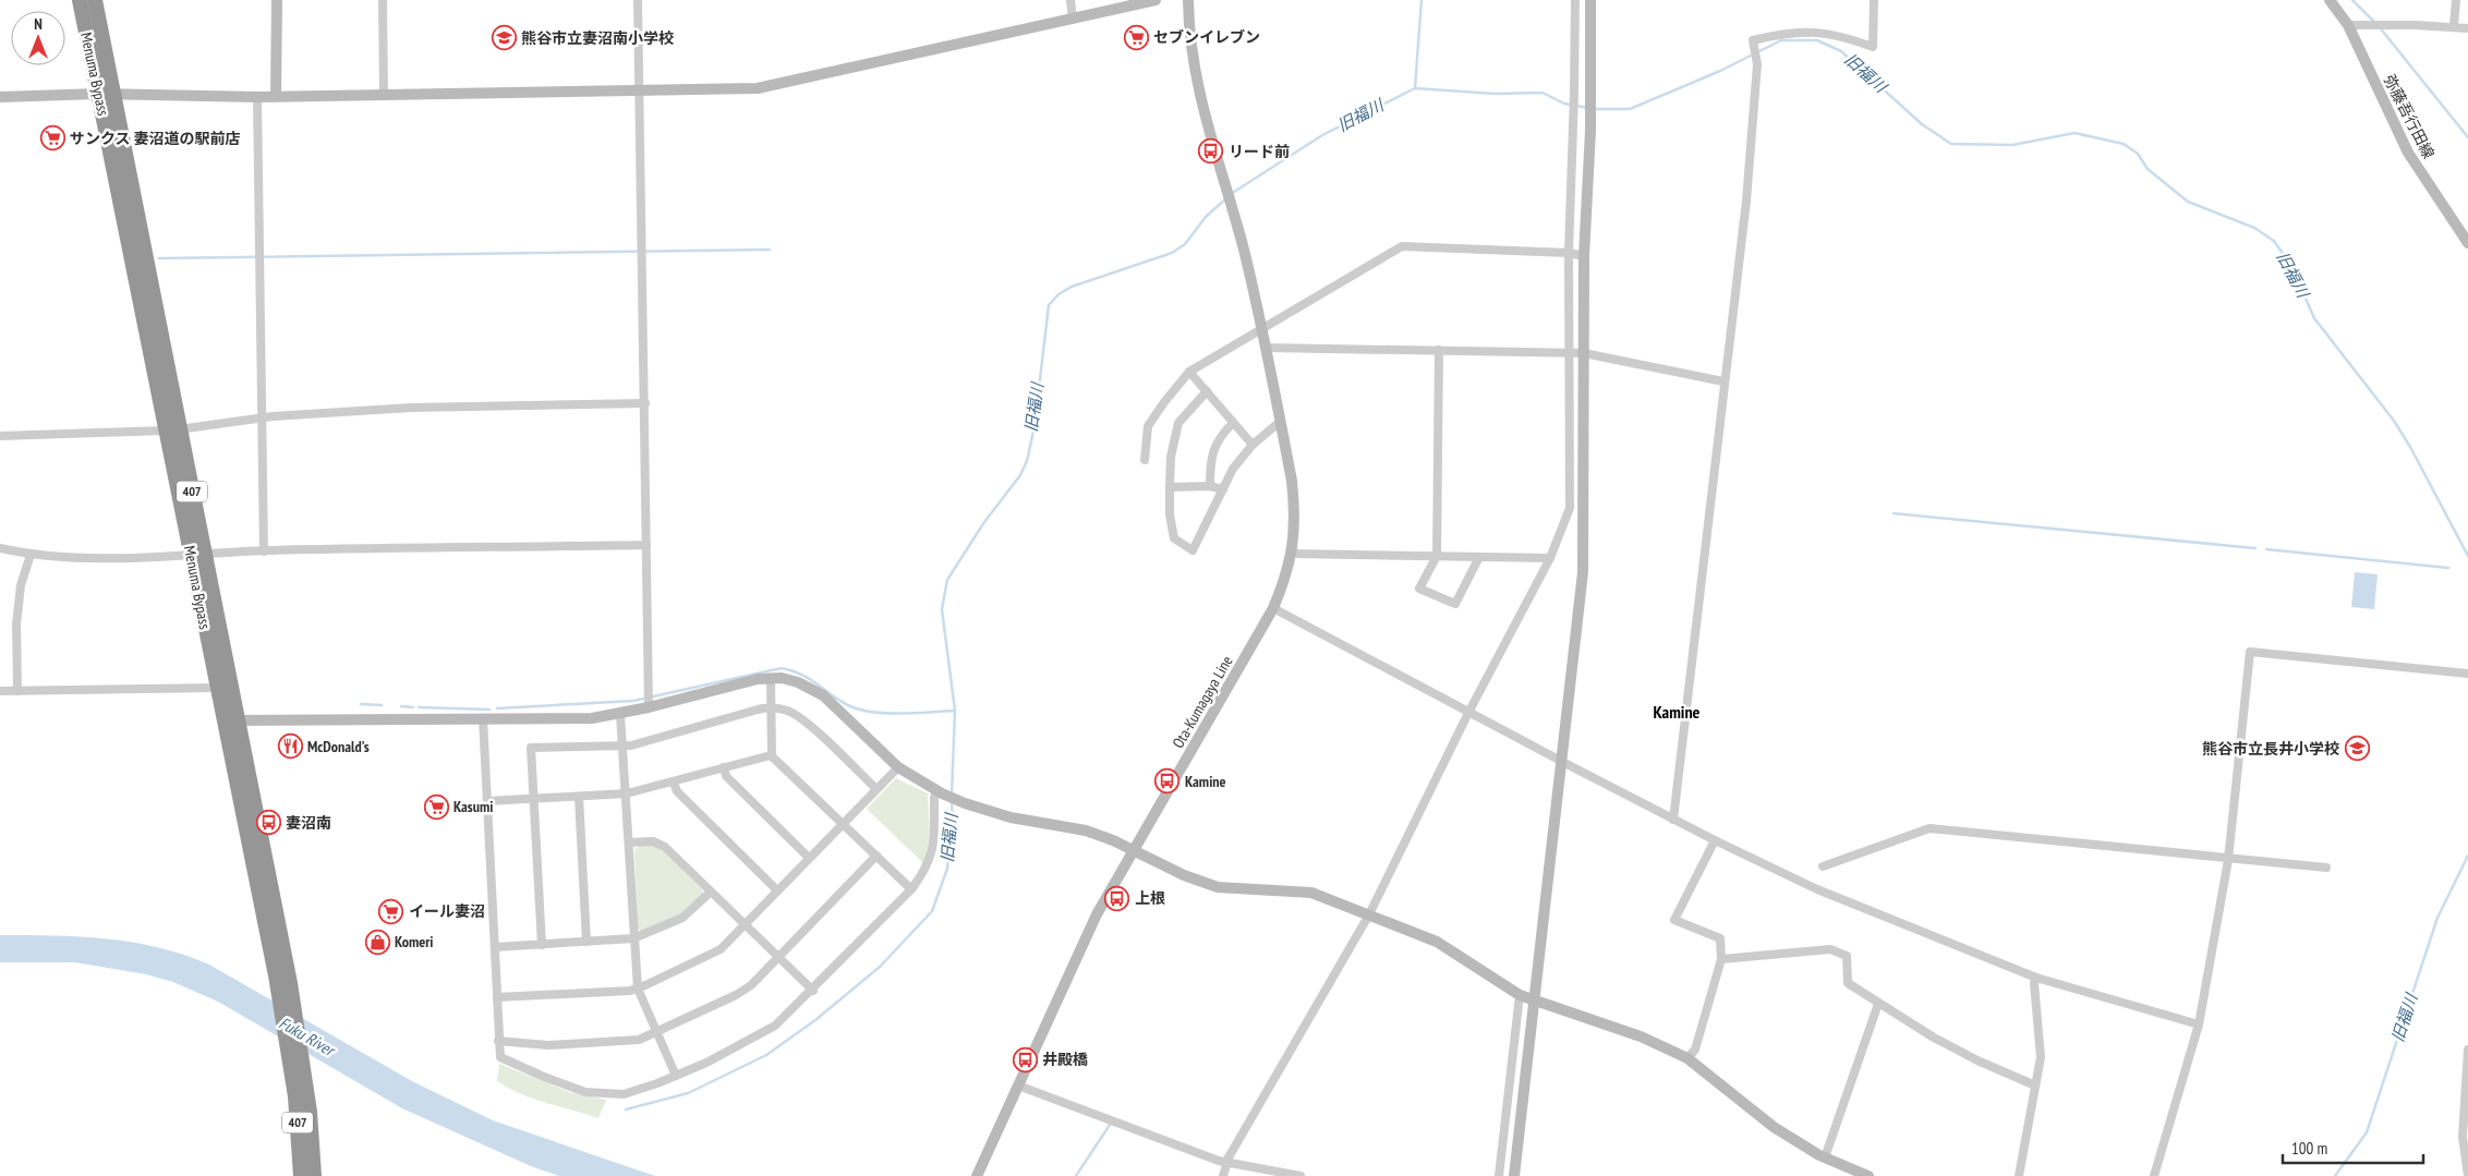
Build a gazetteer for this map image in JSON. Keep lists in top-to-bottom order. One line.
{"streets":{"highway":["Menuma Bypass","407"],"street":["弥藤吾行田線","Ota-Kumagaya Line"]},"districts":["Kamine"],"water":["旧福川","Fuku River"],"places":{"supermarket":["セブンイレブン","サンクス 妻沼道の駅前店","Kasumi","イール妻沼"],"school or university":["熊谷市立妻沼南小学校","熊谷市立長井小学校"],"bus stop":["リード前","Kamine","妻沼南","上根","井殿橋"],"restaurant":["McDonald's"],"shop":["Komeri"]},"scale_bar":"100 m","north":"top"}
